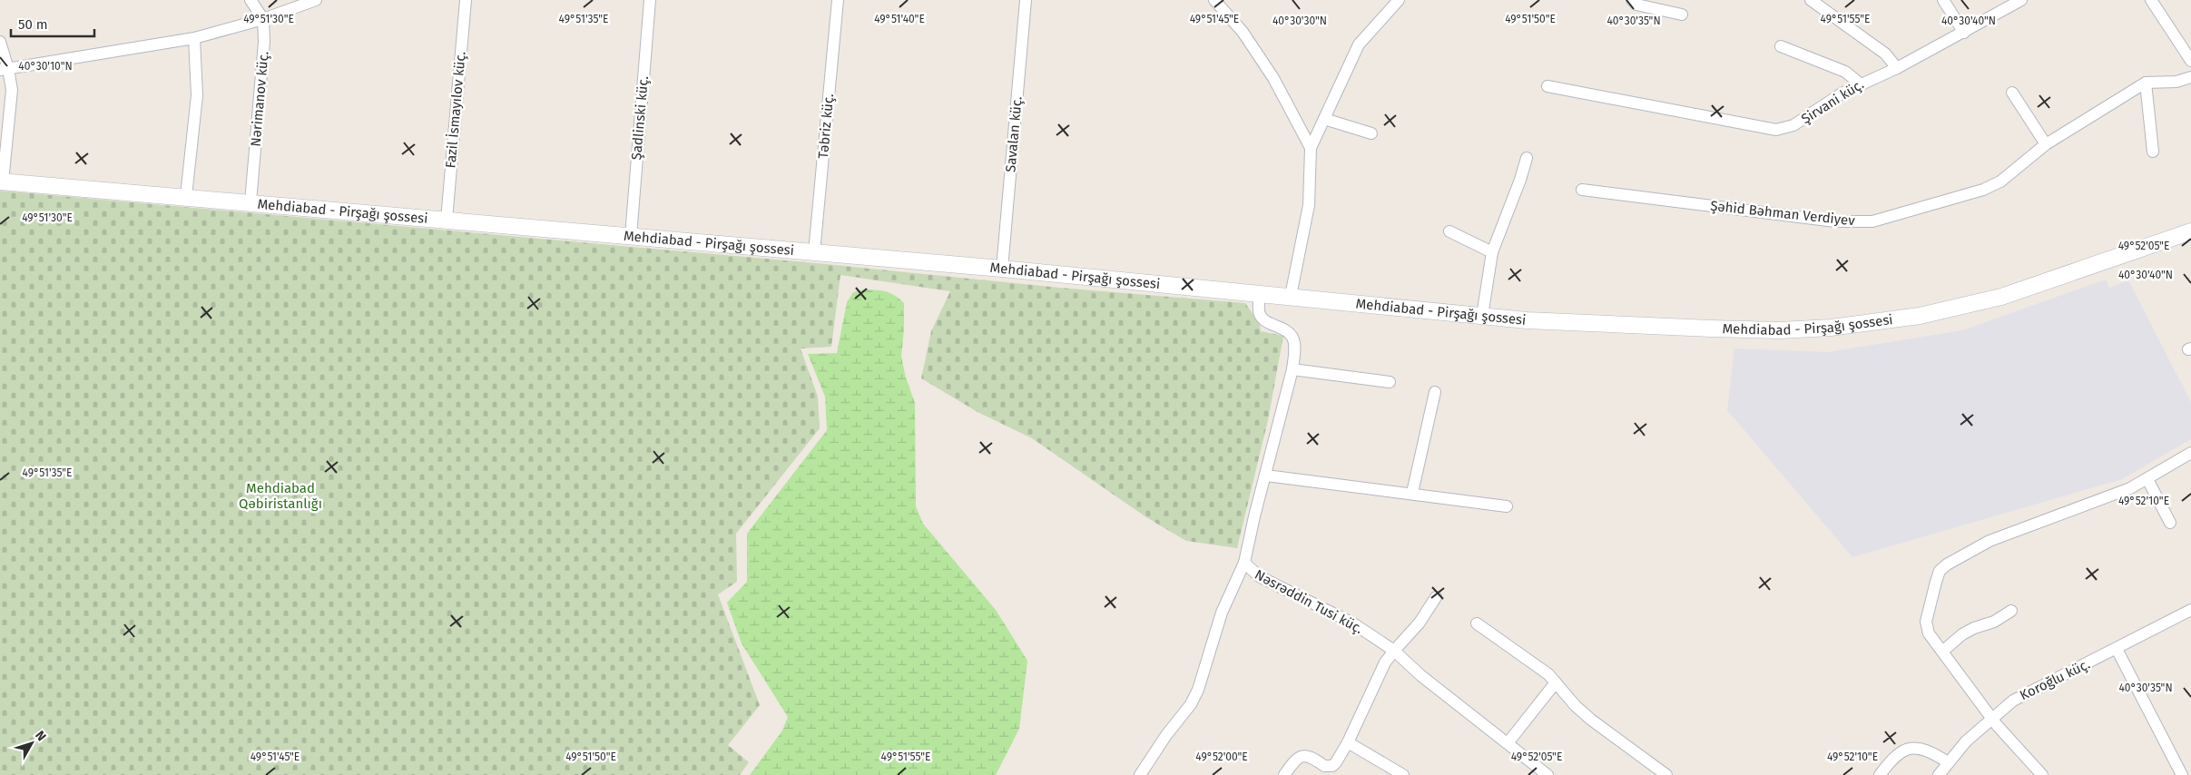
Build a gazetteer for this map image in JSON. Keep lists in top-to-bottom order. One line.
{"streets":{"main road":["Mehdiabad - Pirşağı şossesi"],"street":["Nərimanov küç.","Şirvani küç.","Fazil İsmayılov küç.","Şadlinski küç.","Təbriz küç.","Savalan küç.","Şəhid Bəhman Verdiyev","Nəsrəddin Tusi küç.","Koroğlu küç."]},"crossings":[["Nərimanov küç.","Mehdiabad - Pirşağı şossesi"],["Fazil İsmayılov küç.","Mehdiabad - Pirşağı şossesi"],["Şadlinski küç.","Mehdiabad - Pirşağı şossesi"],["Təbriz küç.","Mehdiabad - Pirşağı şossesi"],["Savalan küç.","Mehdiabad - Pirşağı şossesi"],["Mehdiabad - Pirşağı şossesi","Nəsrəddin Tusi küç."]],"parks":["Mehdiabad Qəbiristanlığı"],"scale_bar":"50 m","north":"top right","coordinates":["49°51'30\"E","49°51'35\"E","49°51'50\"E","49°51'40\"E","49°51'45\"E","49°51'55\"E","40°30'35\"N","40°30'30\"N","40°30'40\"N","40°30'10\"N","49°52'05\"E","49°52'10\"E","49°52'00\"E"]}
